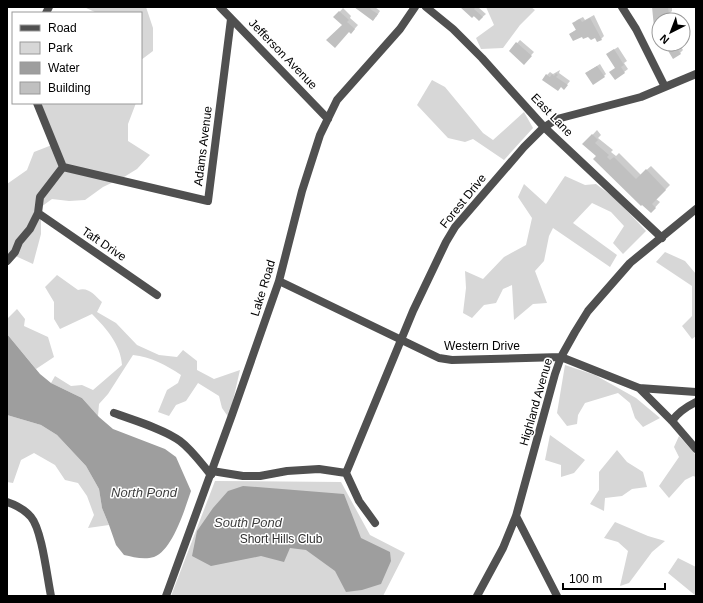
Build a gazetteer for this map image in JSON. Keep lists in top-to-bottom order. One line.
{"streets":{"street":["Jefferson Avenue","East Lane","Adams Avenue","Forest Drive","Taft Drive","Lake Road","Western Drive","Highland Avenue"]},"crossings":[["Jefferson Avenue","Adams Avenue"],["Jefferson Avenue","Lake Road"],["East Lane","Forest Drive"],["East Lane","Highland Avenue"],["Forest Drive","Western Drive"],["Lake Road","Western Drive"],["Western Drive","Highland Avenue"]],"water":["North Pond","South Pond"],"parks":["Short Hills Club"],"legend":["Road","Park","Water","Building"],"scale_bar":"100 m","north":"bottom left"}
